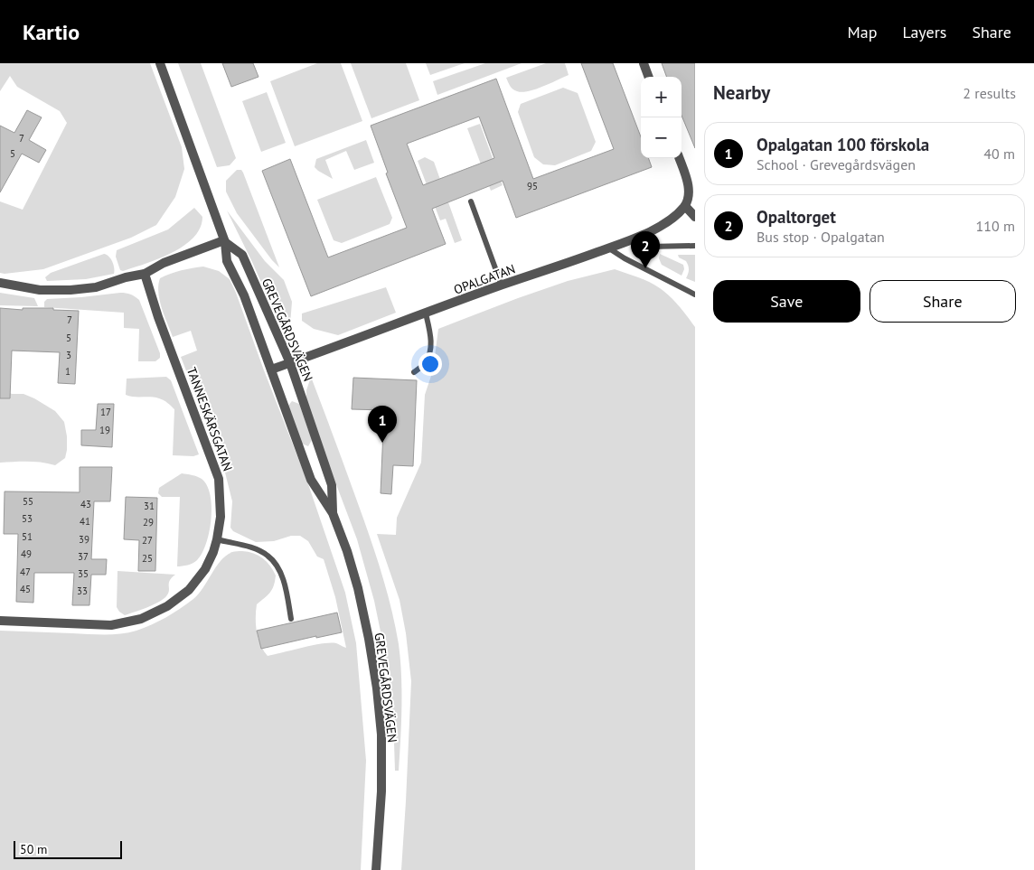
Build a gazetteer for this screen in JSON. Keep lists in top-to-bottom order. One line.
{"streets":{"street":["OPALGATAN","GREVEGÅRDSVÄGEN","TANNESKÄRSGATAN"]},"crossings":[["OPALGATAN","GREVEGÅRDSVÄGEN"]],"house_numbers":["7","5","95","7","5","3","1","17","19","55","43","31","53","41","29","51","39","27","49","37","25","47","35","45","33"],"scale_bar":"50 m","page":{"header":"Kartio","nav":["Map","Layers","Share"],"heading":["Nearby","2 results"],"map_buttons":["+","−"],"list":[{"mark":"1","name":"Opalgatan 100 förskola","note":"School · Grevegårdsvägen","value":"40 m"},{"mark":"2","name":"Opaltorget","note":"Bus stop · Opalgatan","value":"110 m"}],"pins":["2","1"],"buttons":["Save","Share"],"scale":"50 m"}}
